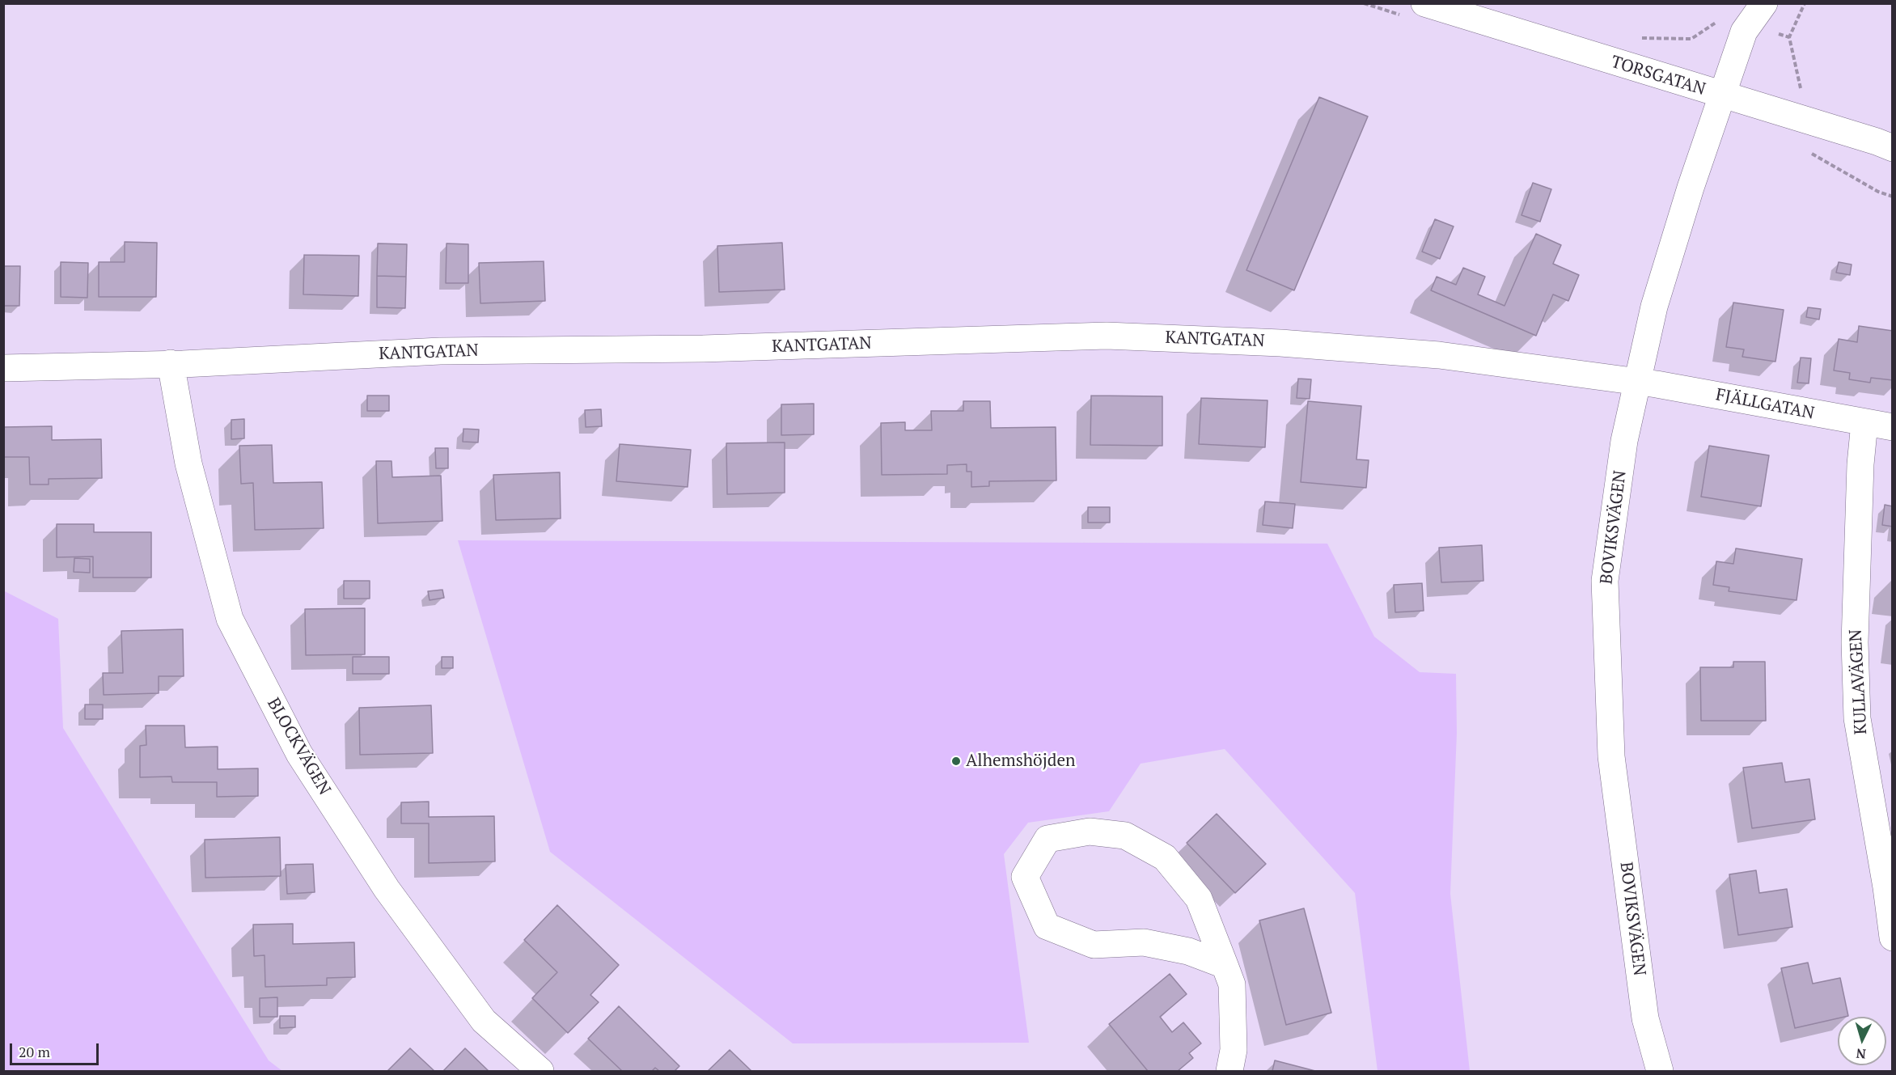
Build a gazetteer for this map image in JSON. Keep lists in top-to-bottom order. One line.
{"streets":{"street":["TORSGATAN","KANTGATAN","FJÄLLGATAN","BOVIKSVÄGEN","KULLAVÄGEN","BLOCKVÄGEN"]},"crossings":[["TORSGATAN","BOVIKSVÄGEN"],["KANTGATAN","FJÄLLGATAN"],["KANTGATAN","BOVIKSVÄGEN"],["KANTGATAN","BLOCKVÄGEN"],["FJÄLLGATAN","BOVIKSVÄGEN"],["FJÄLLGATAN","KULLAVÄGEN"]],"places":["Alhemshöjden"],"scale_bar":"20 m","north":"bottom"}
